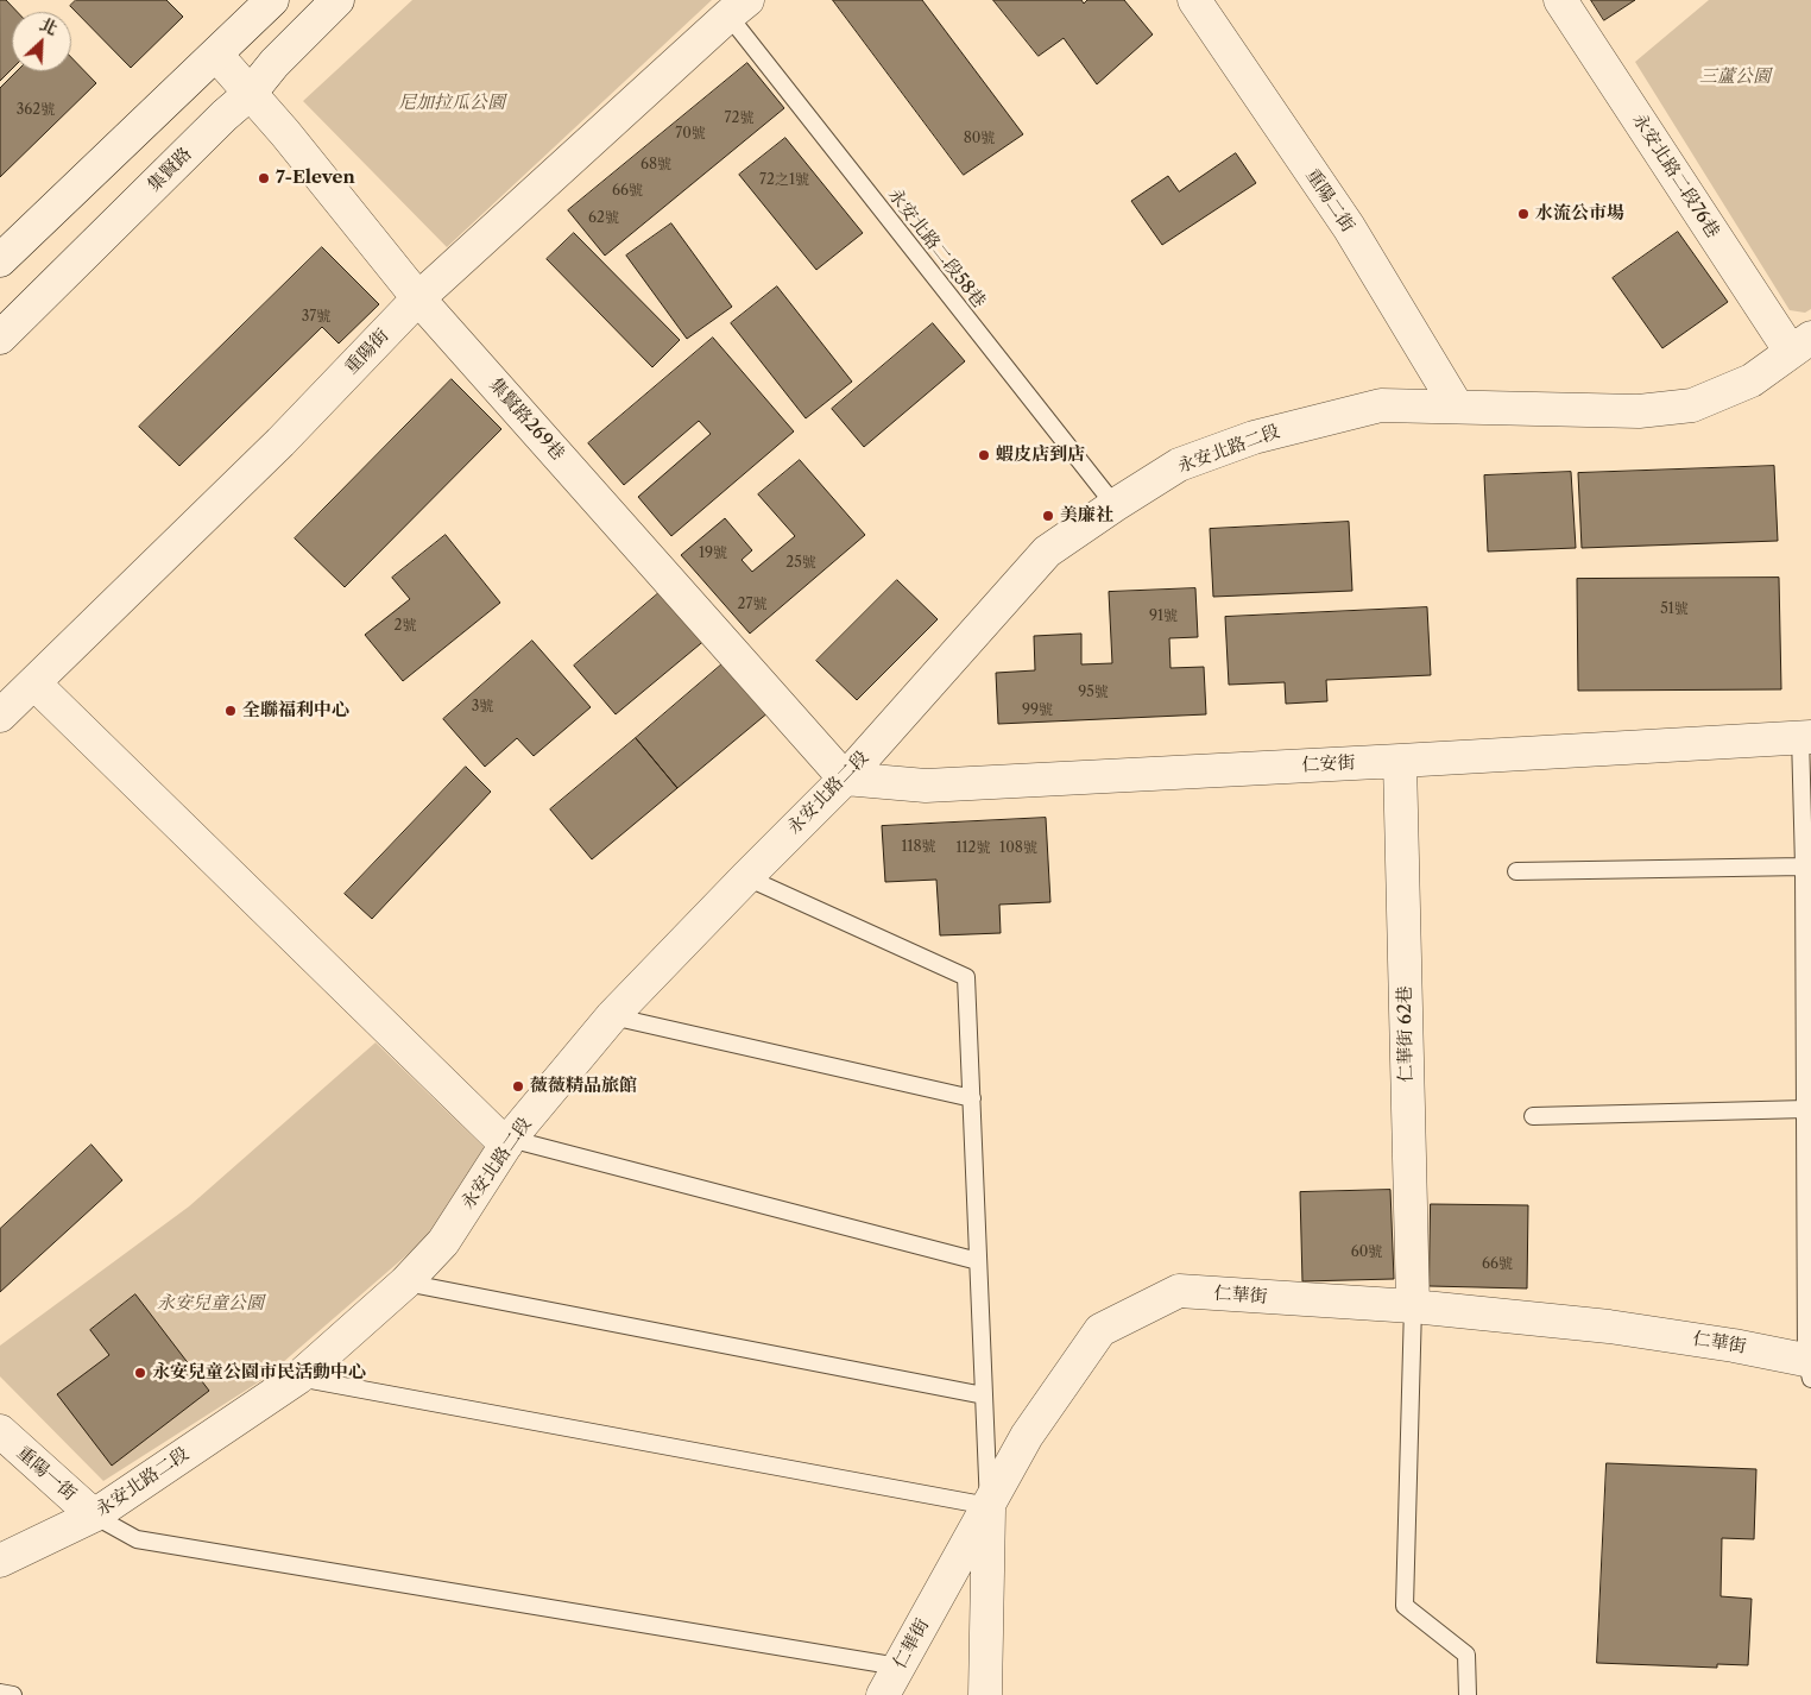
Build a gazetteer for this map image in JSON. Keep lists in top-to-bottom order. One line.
{"streets":{"street":["集賢路","永安北路二段76巷","重陽二街","重陽街","集賢路269巷","永安北路二段","仁安街","仁華街 62巷","仁華街","重陽一街"],"lane":["永安北路二段58巷"]},"crossings":[["集賢路","集賢路269巷"],["永安北路二段76巷","永安北路二段"],["重陽二街","永安北路二段"],["永安北路二段58巷","重陽街"],["永安北路二段58巷","永安北路二段"],["重陽街","集賢路269巷"],["集賢路269巷","永安北路二段"],["集賢路269巷","仁安街"],["永安北路二段","仁安街"],["永安北路二段","重陽一街"],["仁安街","仁華街 62巷"],["仁華街 62巷","仁華街"]],"parks":["三蘆公園","尼加拉瓜公園","永安兒童公園"],"places":["7-Eleven","水流公市場","蝦皮店到店","美廉社","全聯福利中心","薇薇精品旅館","永安兒童公園市民活動中心"],"house_numbers":["362號","72號","70號","80號","68號","72之1號","66號","62號","37號","19號","25號","27號","51號","91號","2號","95號","3號","99號","118號","112號","108號","60號","66號"],"north":"top right"}
